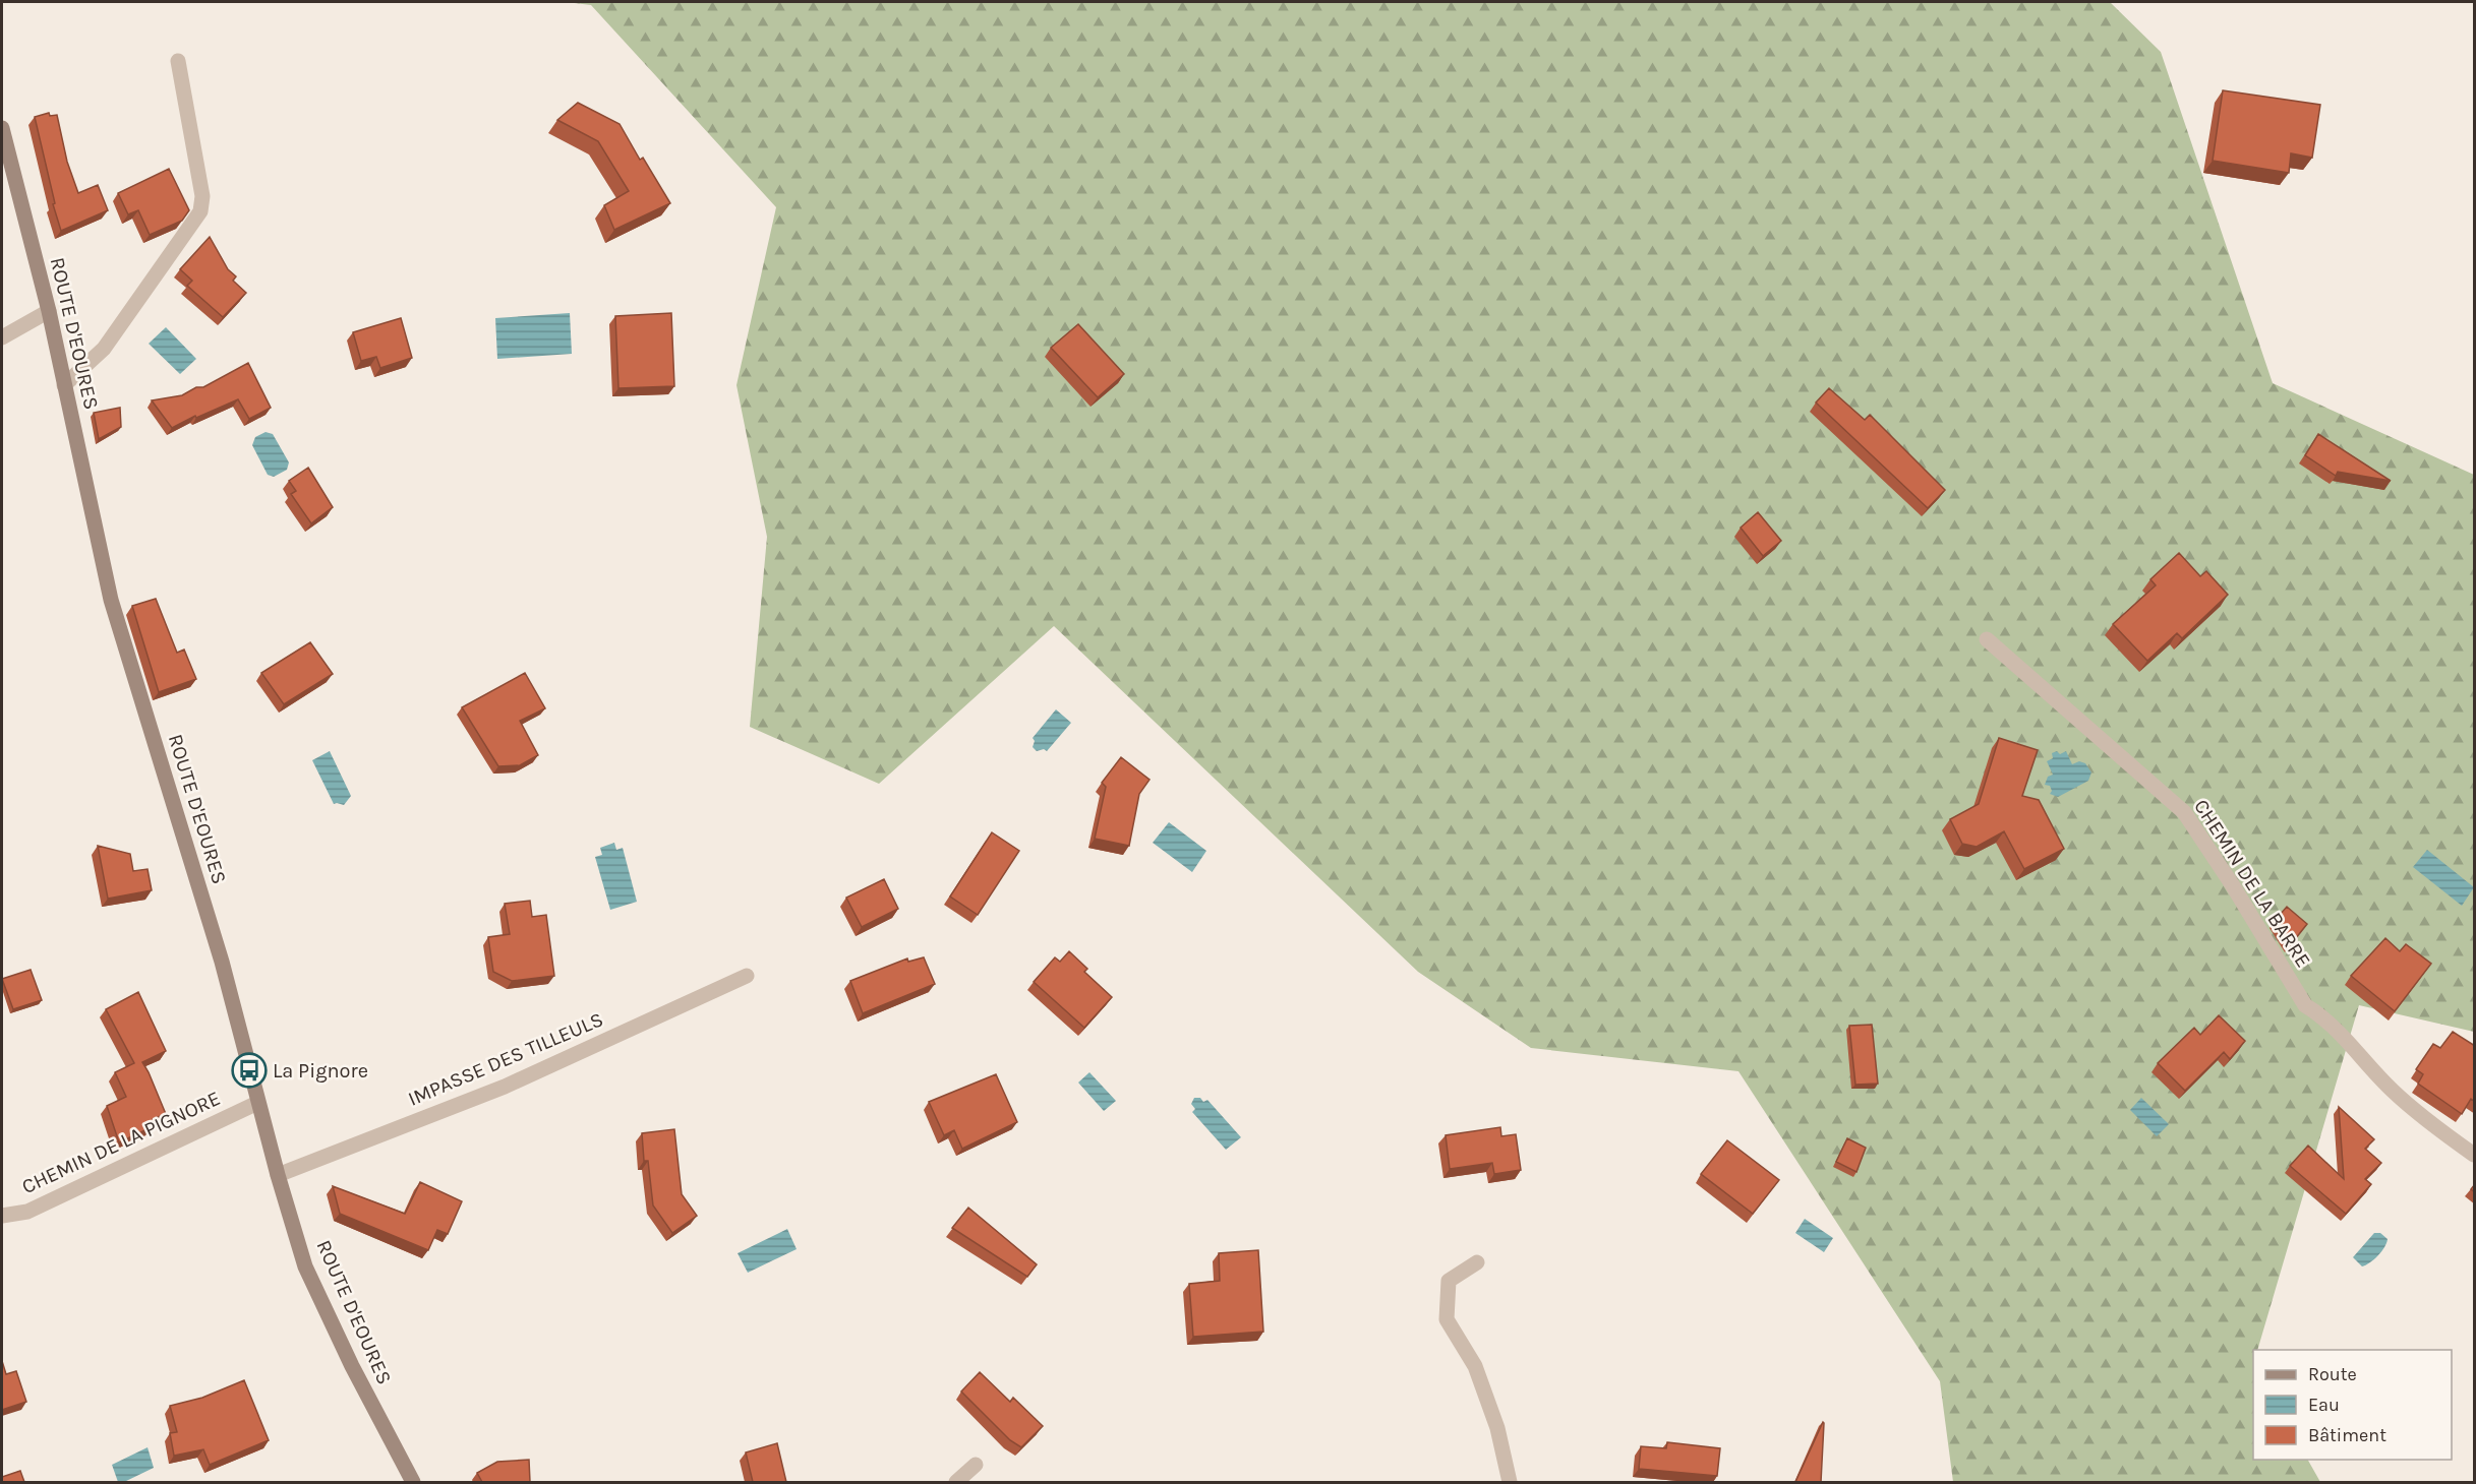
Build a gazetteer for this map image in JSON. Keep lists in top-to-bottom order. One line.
{"streets":{"street":["ROUTE D'EOURES","CHEMIN DE LA BARRE","IMPASSE DES TILLEULS","CHEMIN DE LA PIGNORE"]},"crossings":[["ROUTE D'EOURES","IMPASSE DES TILLEULS"],["ROUTE D'EOURES","CHEMIN DE LA PIGNORE"]],"places":{"bus stop":["La Pignore"]},"legend":["Route","Eau","Bâtiment"]}
